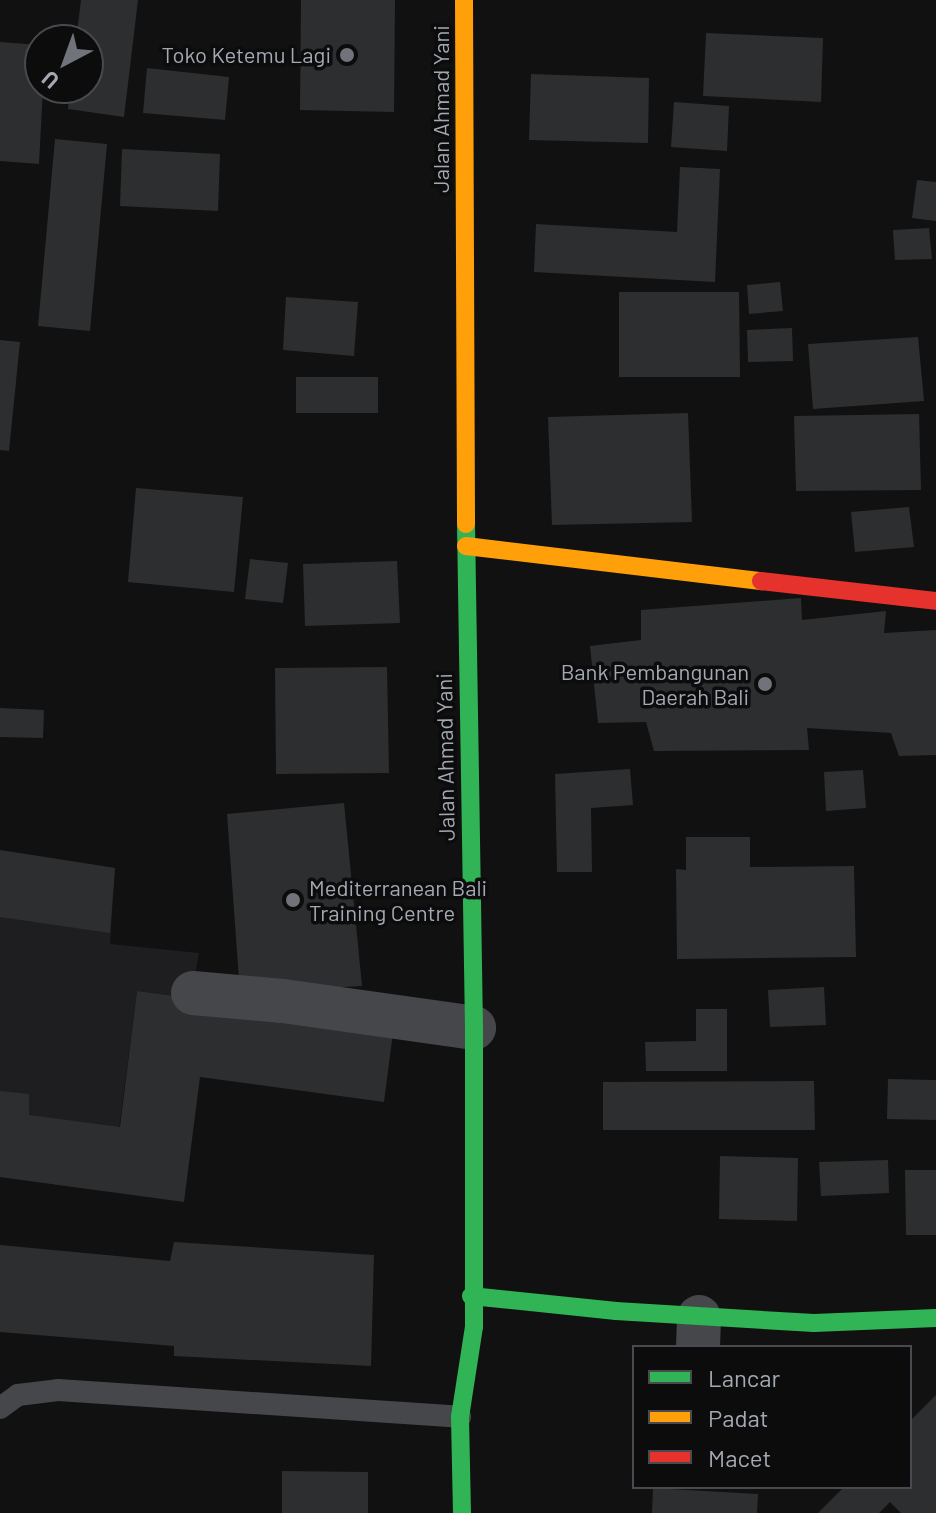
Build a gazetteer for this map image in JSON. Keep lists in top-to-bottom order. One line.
{"streets":{"main road":["Jalan Ahmad Yani"]},"places":["Toko Ketemu Lagi","Bank Pembangunan Daerah Bali","Mediterranean Bali Training Centre"],"legend":["Lancar","Padat","Macet"],"north":"bottom left"}
